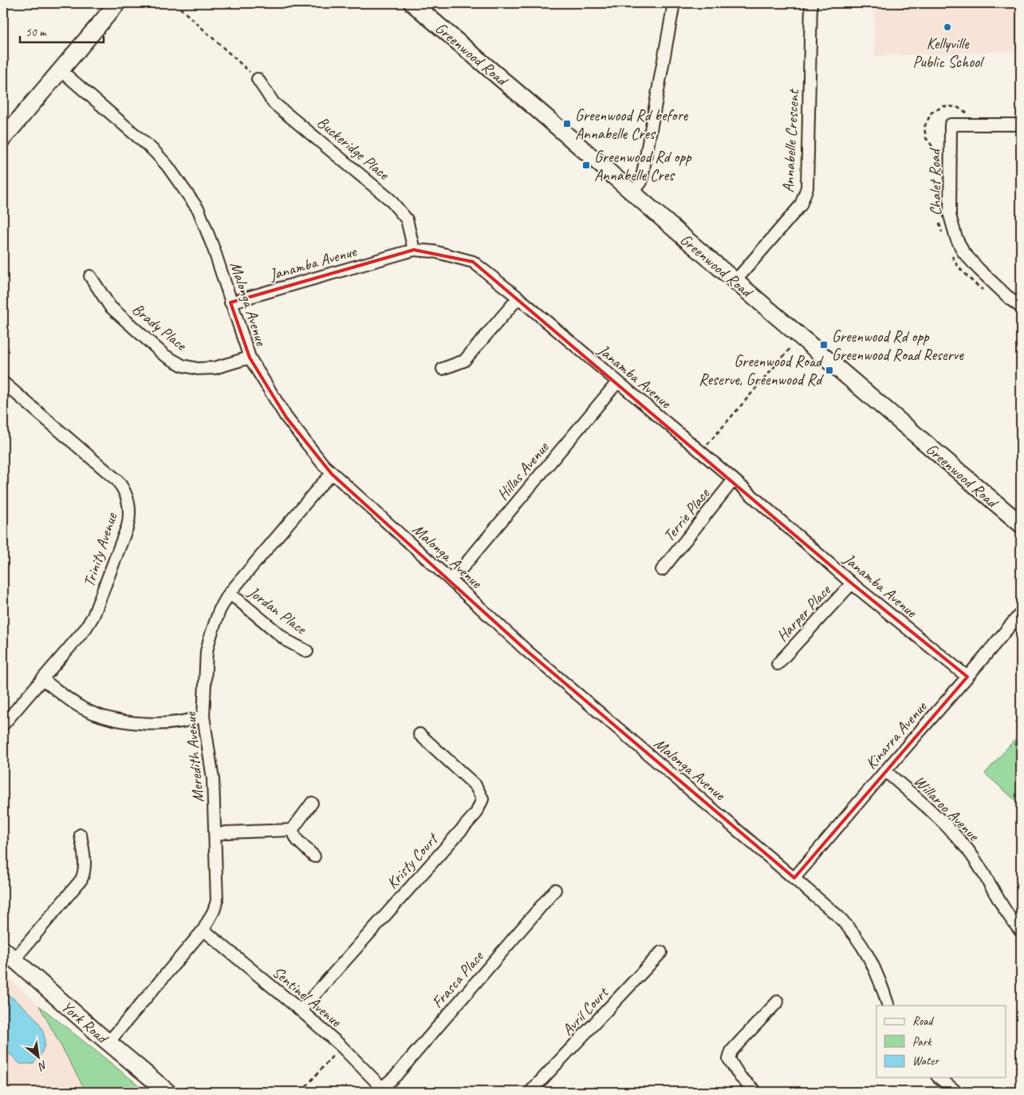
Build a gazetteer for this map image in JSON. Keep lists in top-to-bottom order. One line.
{"streets":{"street":["Greenwood Road","Annabelle Crescent","Buckeridge Place","Chalet Road","Janamba Avenue","Malonga Avenue","Brady Place","Hillas Avenue","Terrie Place","Trinity Avenue","Jordan Place","Harper Place","Kinarra Avenue","Meredith Avenue","Willaroo Avenue","Kristy Court","Frasca Place","Sentinel Avenue","Avril Court","York Road"]},"crossings":[["Greenwood Road","Annabelle Crescent"],["Buckeridge Place","Janamba Avenue"],["Janamba Avenue","Malonga Avenue"],["Janamba Avenue","Hillas Avenue"],["Janamba Avenue","Terrie Place"],["Janamba Avenue","Harper Place"],["Janamba Avenue","Kinarra Avenue"],["Malonga Avenue","Brady Place"],["Malonga Avenue","Hillas Avenue"],["Malonga Avenue","Kinarra Avenue"],["Malonga Avenue","Meredith Avenue"],["Jordan Place","Meredith Avenue"],["Kinarra Avenue","Willaroo Avenue"],["Meredith Avenue","Sentinel Avenue"],["Meredith Avenue","York Road"],["Kristy Court","Sentinel Avenue"],["Frasca Place","Sentinel Avenue"]],"places":{"other":["Kellyville Public School"],"transit":["Greenwood Rd before Annabelle Cres","Greenwood Rd opp Annabelle Cres","Greenwood Rd opp Greenwood Road Reserve","Greenwood Road Reserve, Greenwood Rd"]},"legend":["Road","Park","Water"],"scale_bar":"50 m","north":"bottom right"}
